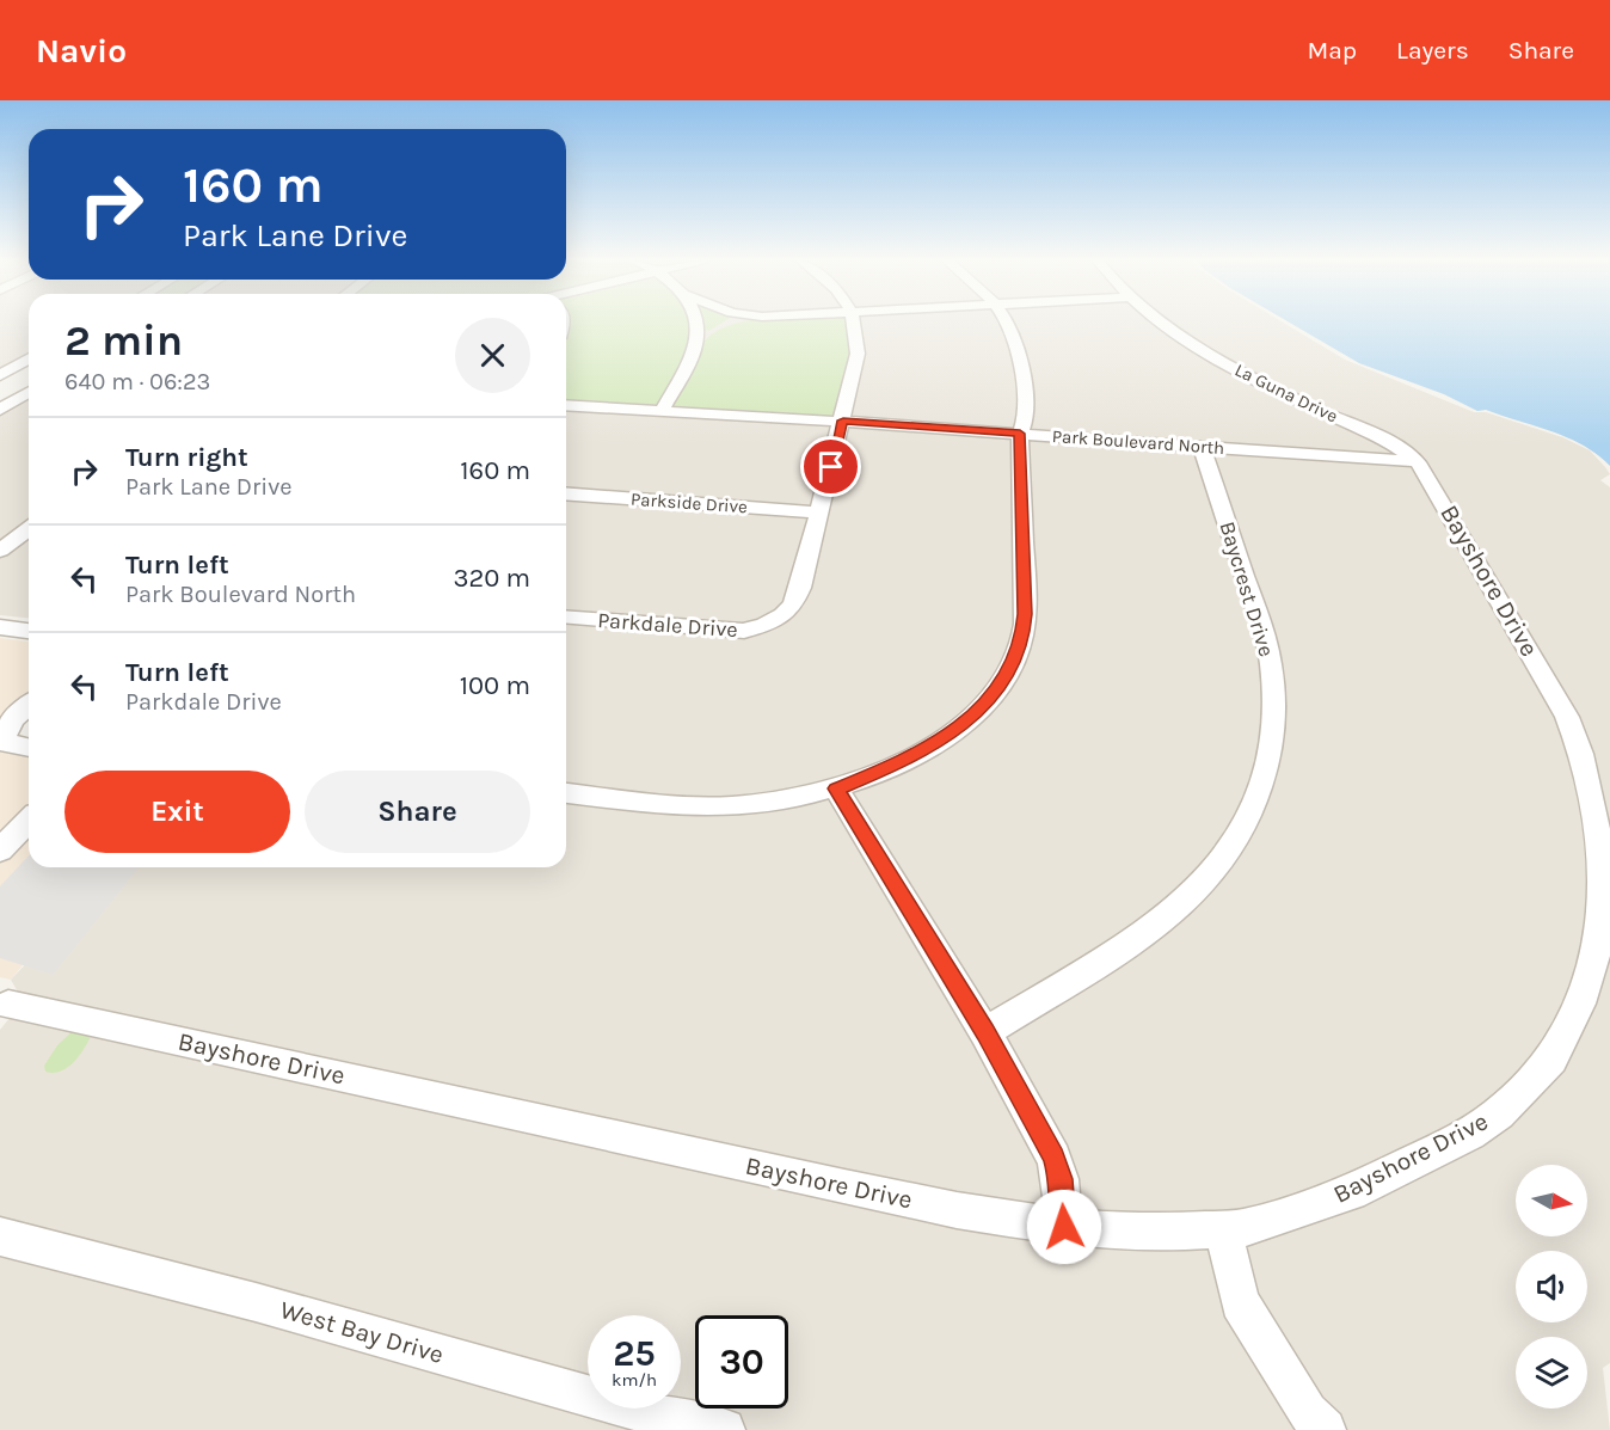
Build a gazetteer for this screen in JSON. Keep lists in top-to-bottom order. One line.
{"streets":{"street":["La Guna Drive","Park Boulevard North","Parkside Drive","Bayshore Drive","Baycrest Drive","Parkdale Drive","West Bay Drive"]},"crossings":[["La Guna Drive","Park Boulevard North"],["La Guna Drive","Bayshore Drive"],["Park Boulevard North","Bayshore Drive"],["Park Boulevard North","Baycrest Drive"],["Park Boulevard North","Parkdale Drive"],["Parkside Drive","Parkdale Drive"]],"north":"right","page":{"header":"Navio","nav":["Map","Layers","Share"],"turn":["160 m","Park Lane Drive"],"heading":["2 min","640 m · 06:23"],"list":[{"name":"Turn right","note":"Park Lane Drive","value":"160 m"},{"name":"Turn left","note":"Park Boulevard North","value":"320 m"},{"name":"Turn left","note":"Parkdale Drive","value":"100 m"}],"buttons":["Exit","Share"],"speed":"25 km/h","limit":"30"}}
